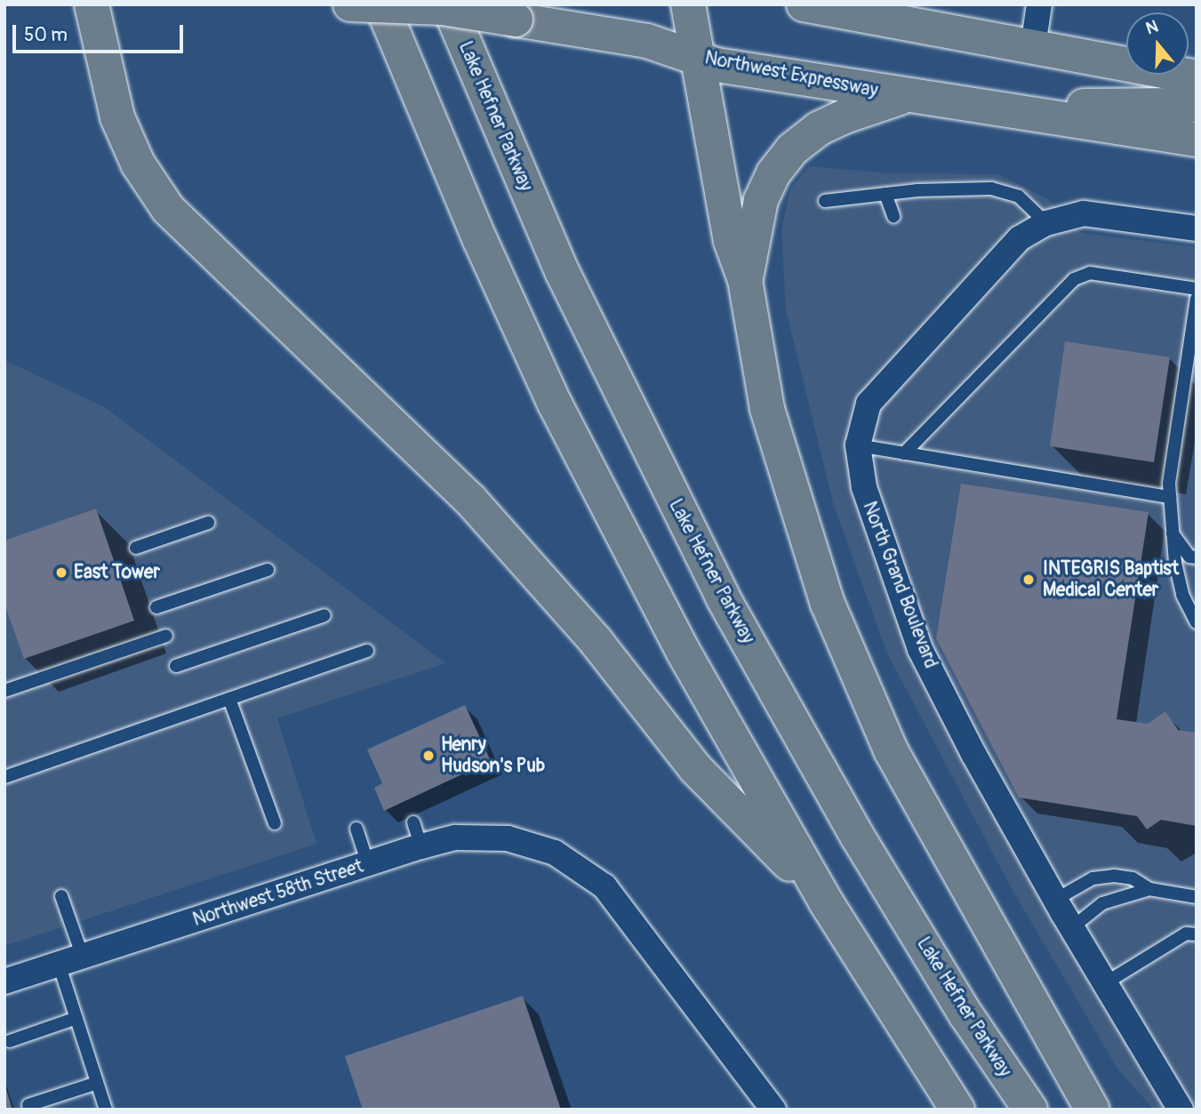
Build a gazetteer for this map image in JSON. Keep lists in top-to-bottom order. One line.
{"streets":{"highway":["Northwest Expressway","Lake Hefner Parkway"],"street":["North Grand Boulevard","Northwest 58th Street"]},"places":["East Tower","INTEGRIS Baptist Medical Center","Henry Hudson's Pub"],"scale_bar":"50 m","north":"top"}
